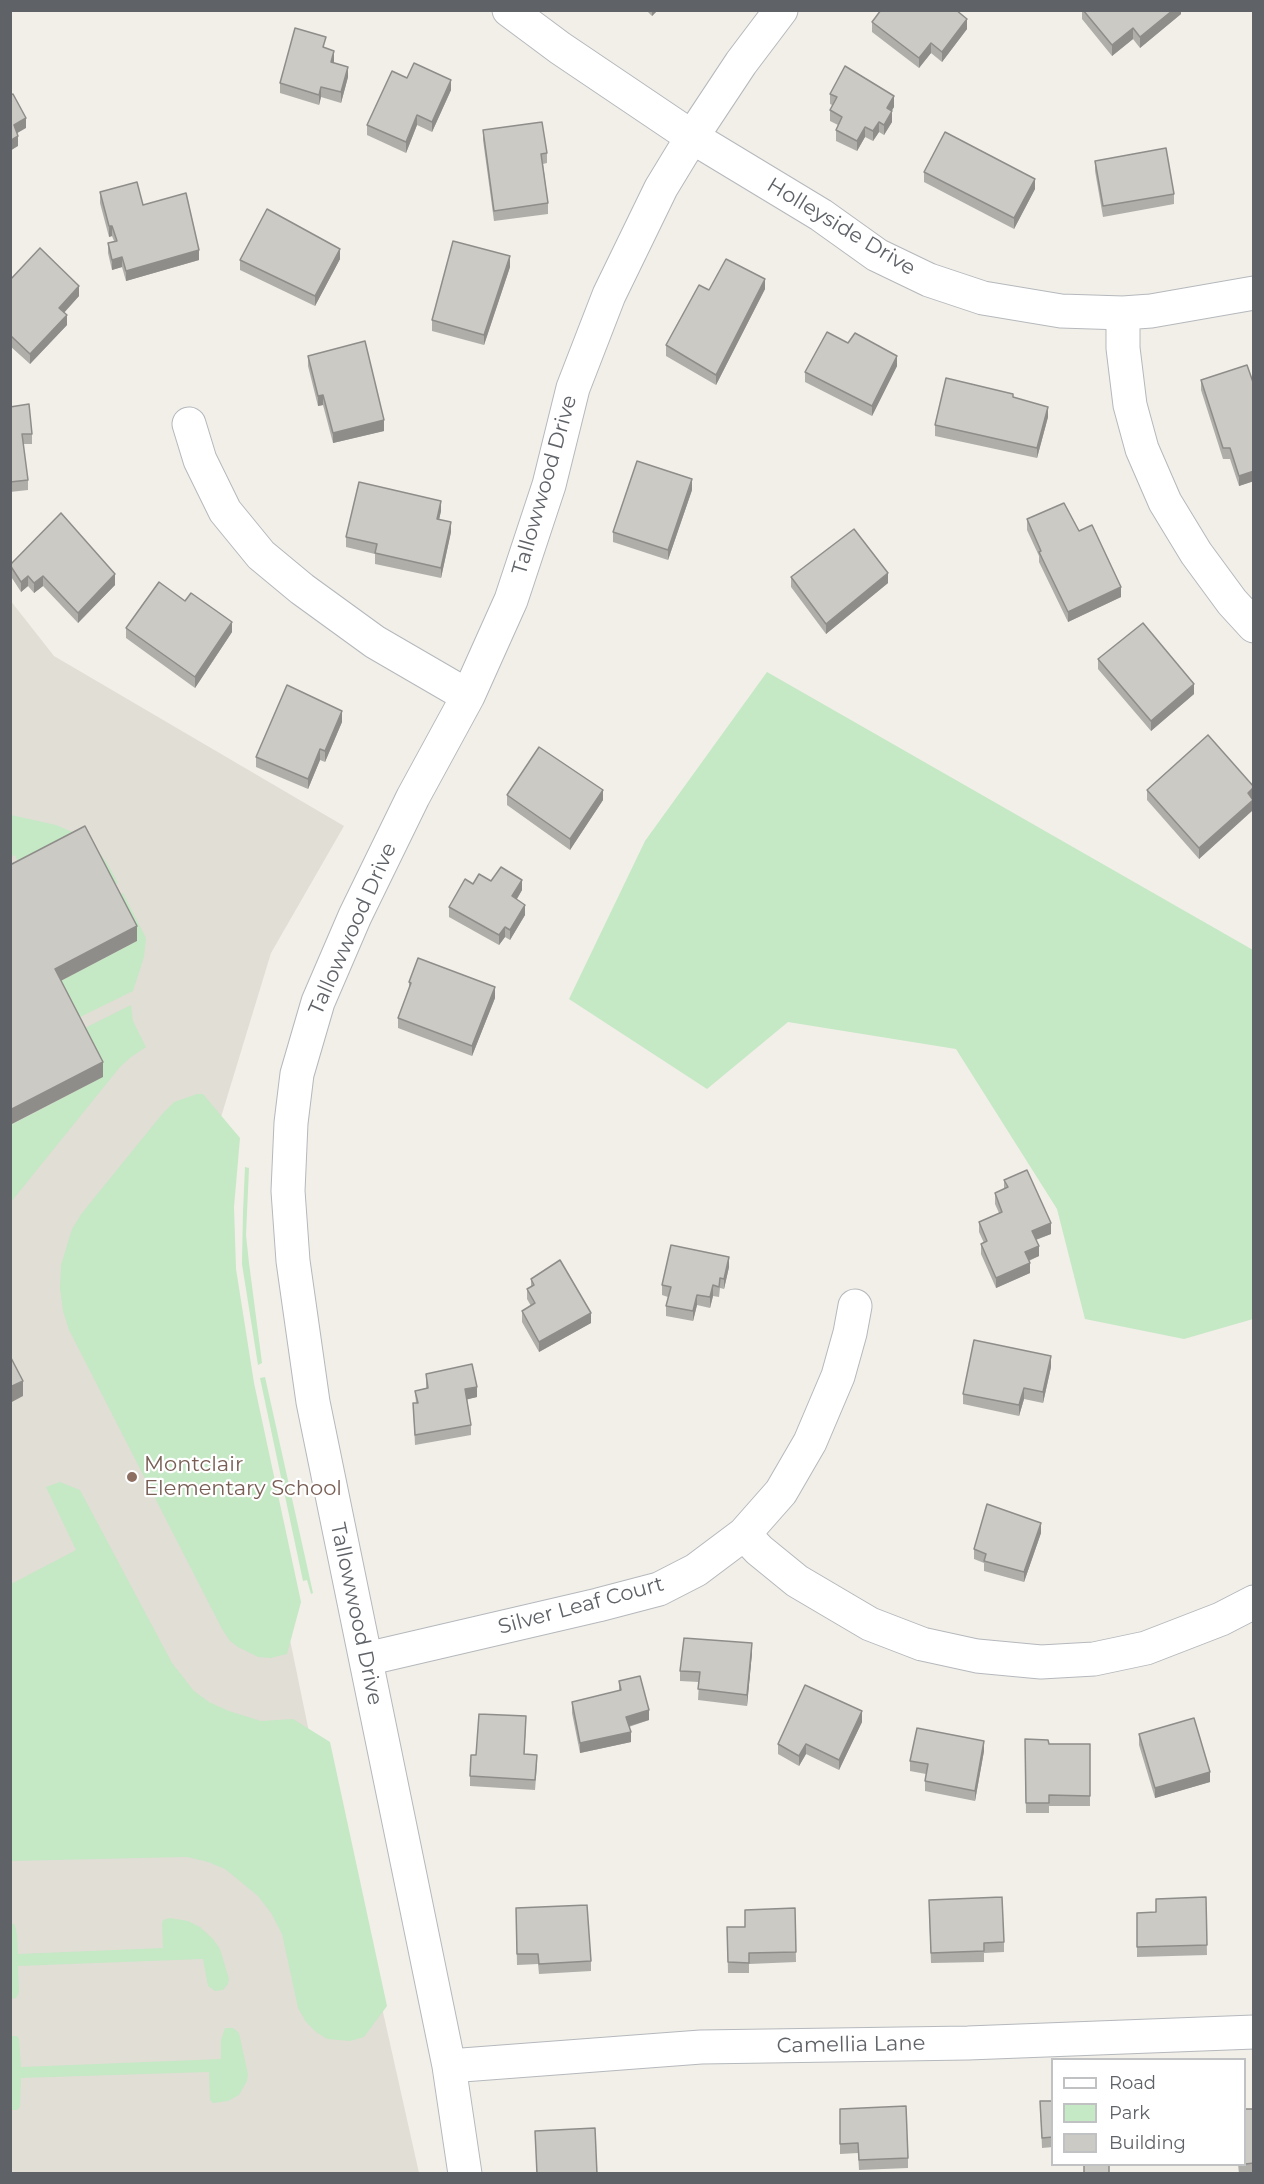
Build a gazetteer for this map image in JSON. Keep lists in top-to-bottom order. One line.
{"streets":{"street":["Holleyside Drive","Tallowwood Drive","Silver Leaf Court","Camellia Lane"]},"crossings":[["Holleyside Drive","Tallowwood Drive"],["Tallowwood Drive","Silver Leaf Court"],["Tallowwood Drive","Camellia Lane"]],"places":["Montclair Elementary School"],"legend":["Road","Park","Building"]}
